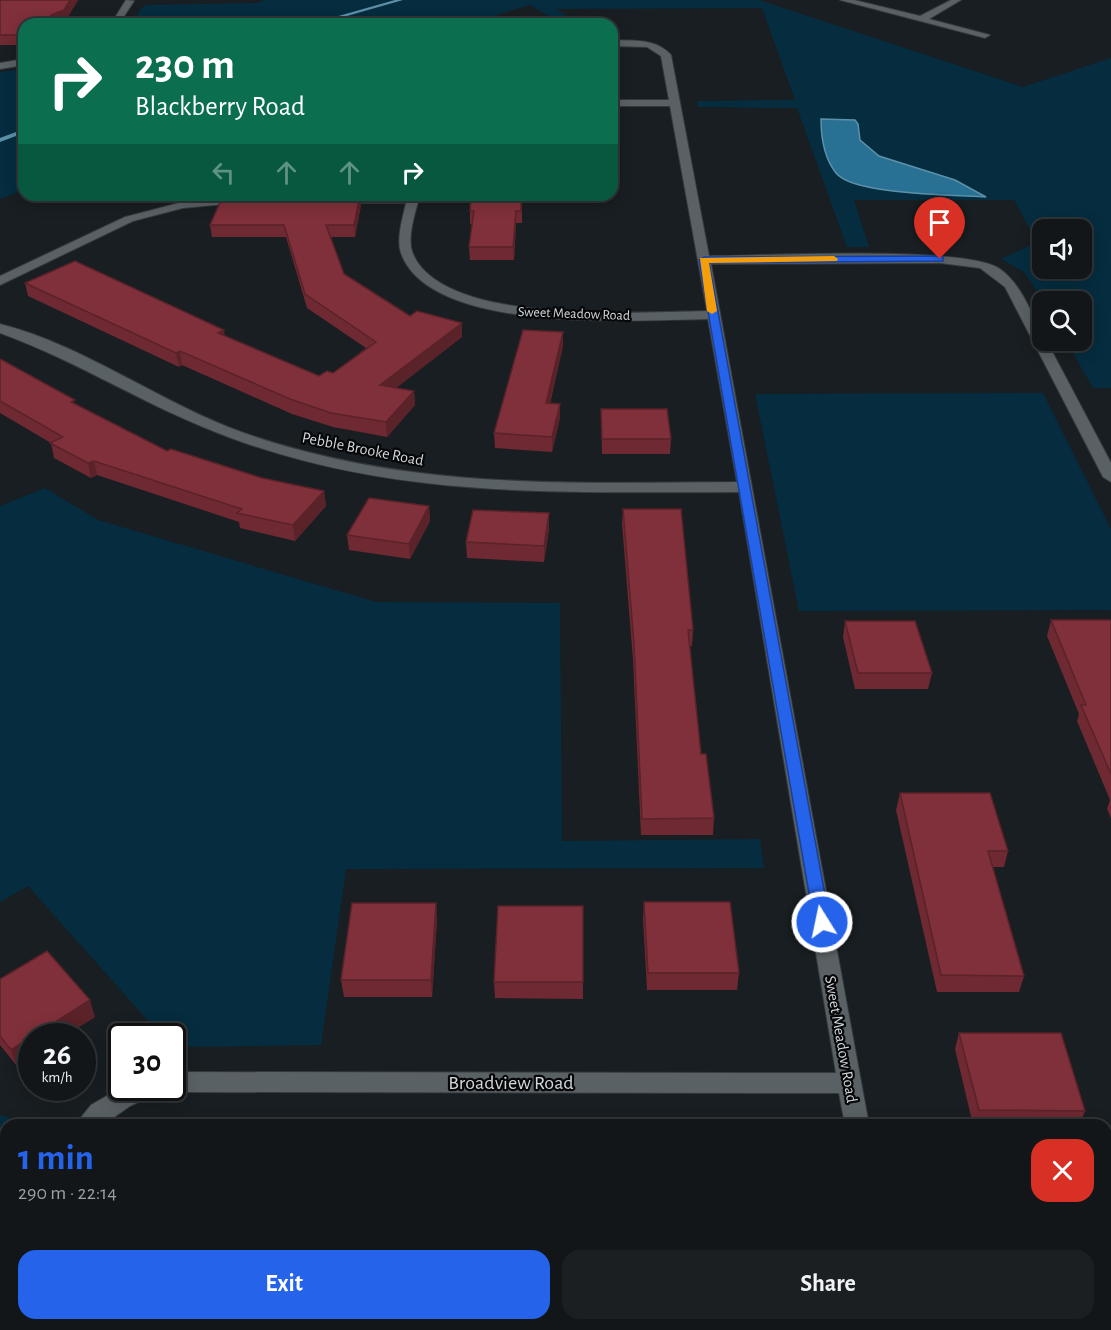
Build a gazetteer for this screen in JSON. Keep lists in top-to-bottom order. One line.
{"streets":{"street":["Sweet Meadow Road","Pebble Brooke Road","Broadview Road"]},"crossings":[["Sweet Meadow Road","Pebble Brooke Road"],["Sweet Meadow Road","Broadview Road"]],"page":{"turn":["230 m","Blackberry Road"],"speed":"26 km/h","limit":"30","heading":["1 min","290 m · 22:14"],"buttons":["Exit","Share"]}}
